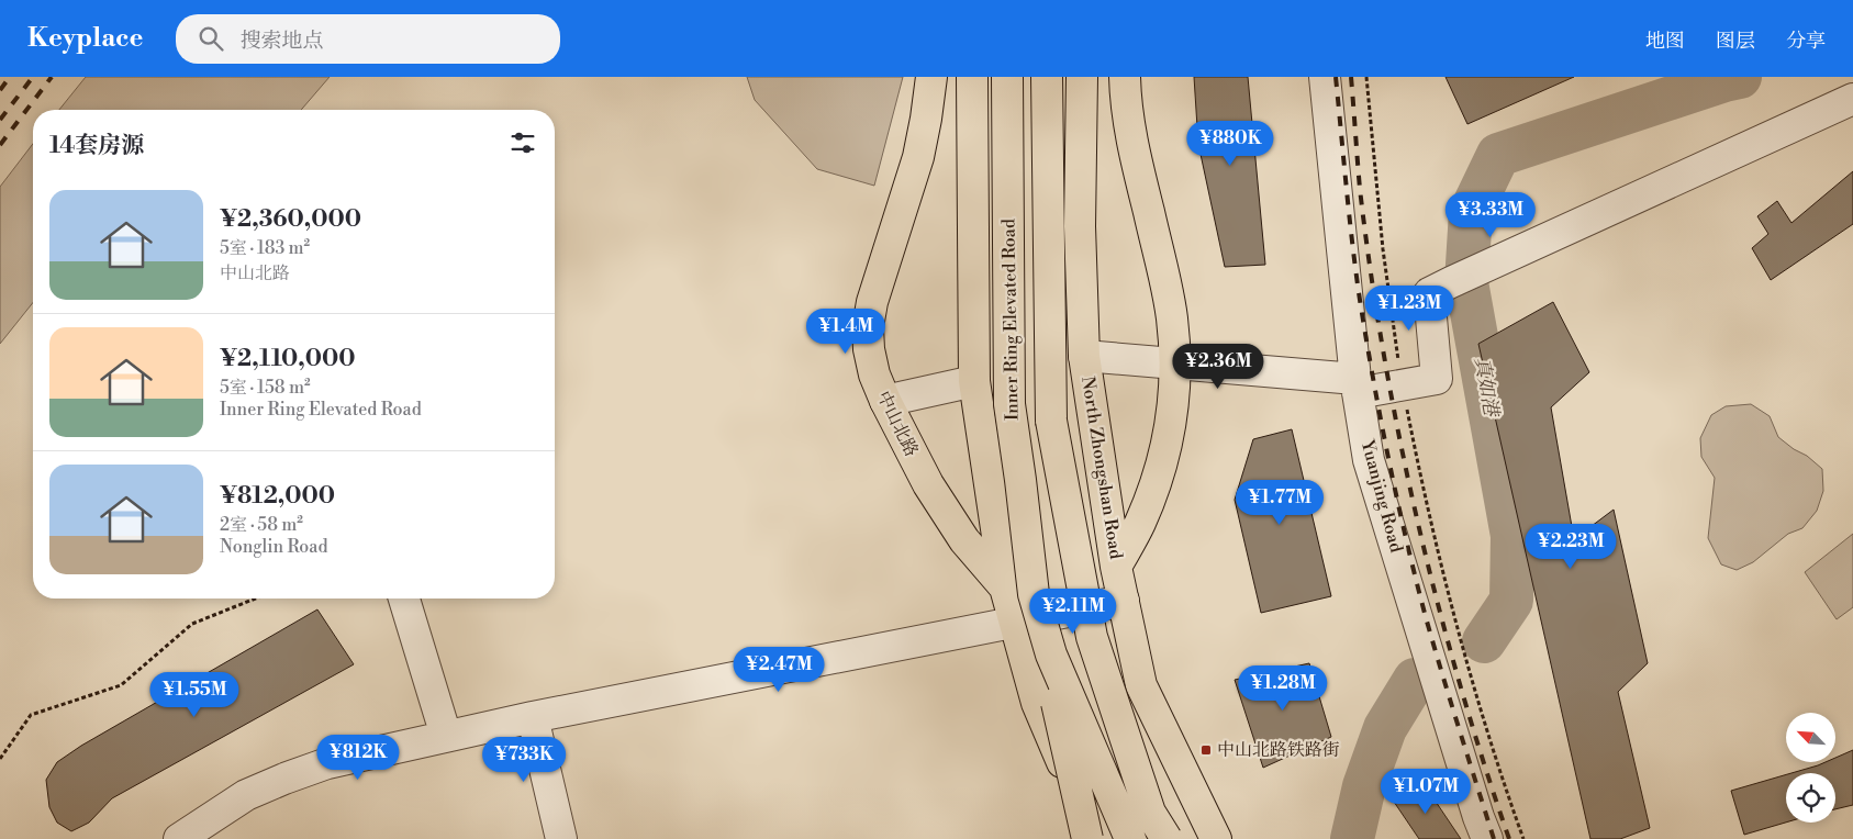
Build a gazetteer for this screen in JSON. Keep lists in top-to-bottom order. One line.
{"streets":{"main road":["Inner Ring Elevated Road","中山北路","North Zhongshan Road"],"street":["Yuanjing Road"]},"water":["真如港"],"places":{"transit":["中山北路铁路街"]},"north":"top left","page":{"header":"Keyplace","search":"搜索地点","nav":["地图","图层","分享"],"heading":"14套房源","price":["¥880K","¥3.33M","¥1.23M","¥1.4M","¥2.36M","¥1.77M","¥2.23M","¥2.11M","¥2.47M","¥1.28M","¥1.55M","¥812K","¥733K","¥1.07M"],"list":[{"name":"¥2,360,000","note":"5室 · 183 m² · 中山北路"},{"name":"¥2,110,000","note":"5室 · 158 m² · Inner Ring Elevated Road"},{"name":"¥812,000","note":"2室 · 58 m² · Nonglin Road"}]}}
